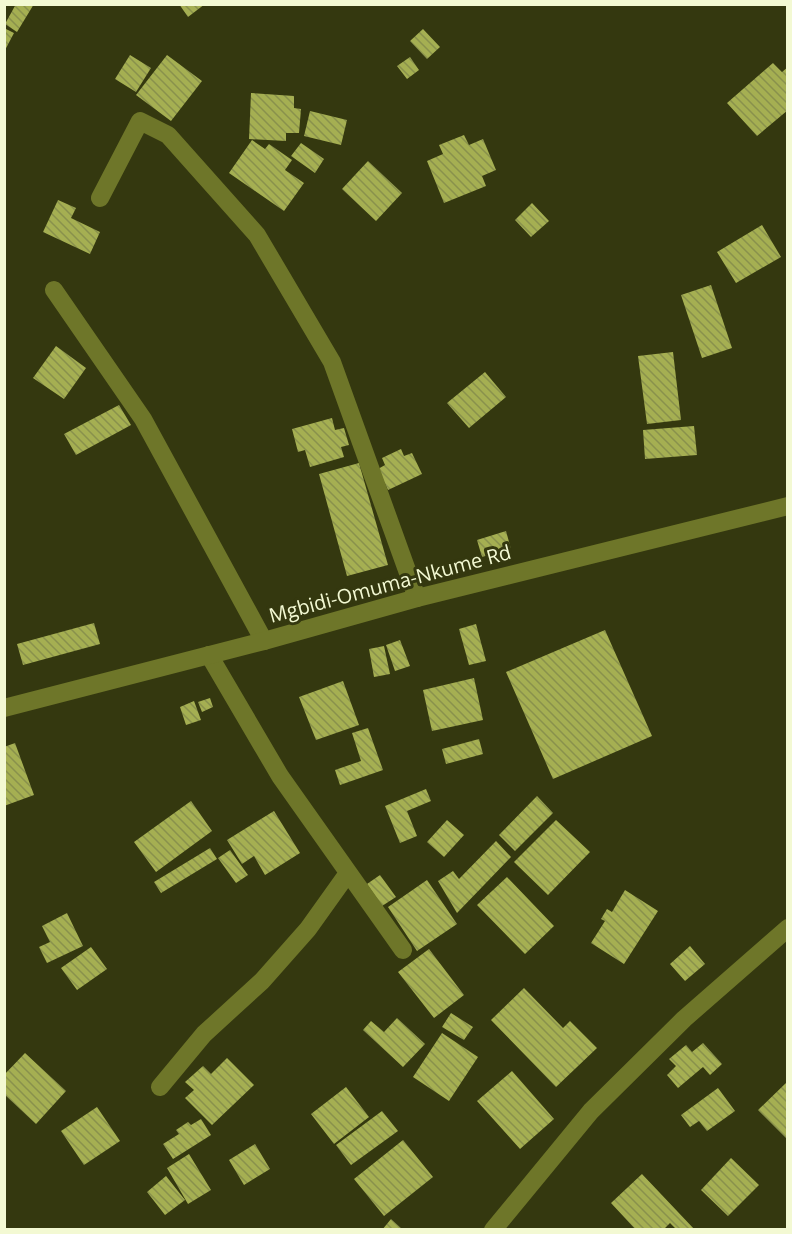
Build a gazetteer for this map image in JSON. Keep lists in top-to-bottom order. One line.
{"streets":{"street":["Mgbidi-Omuma-Nkume Rd"]}}
